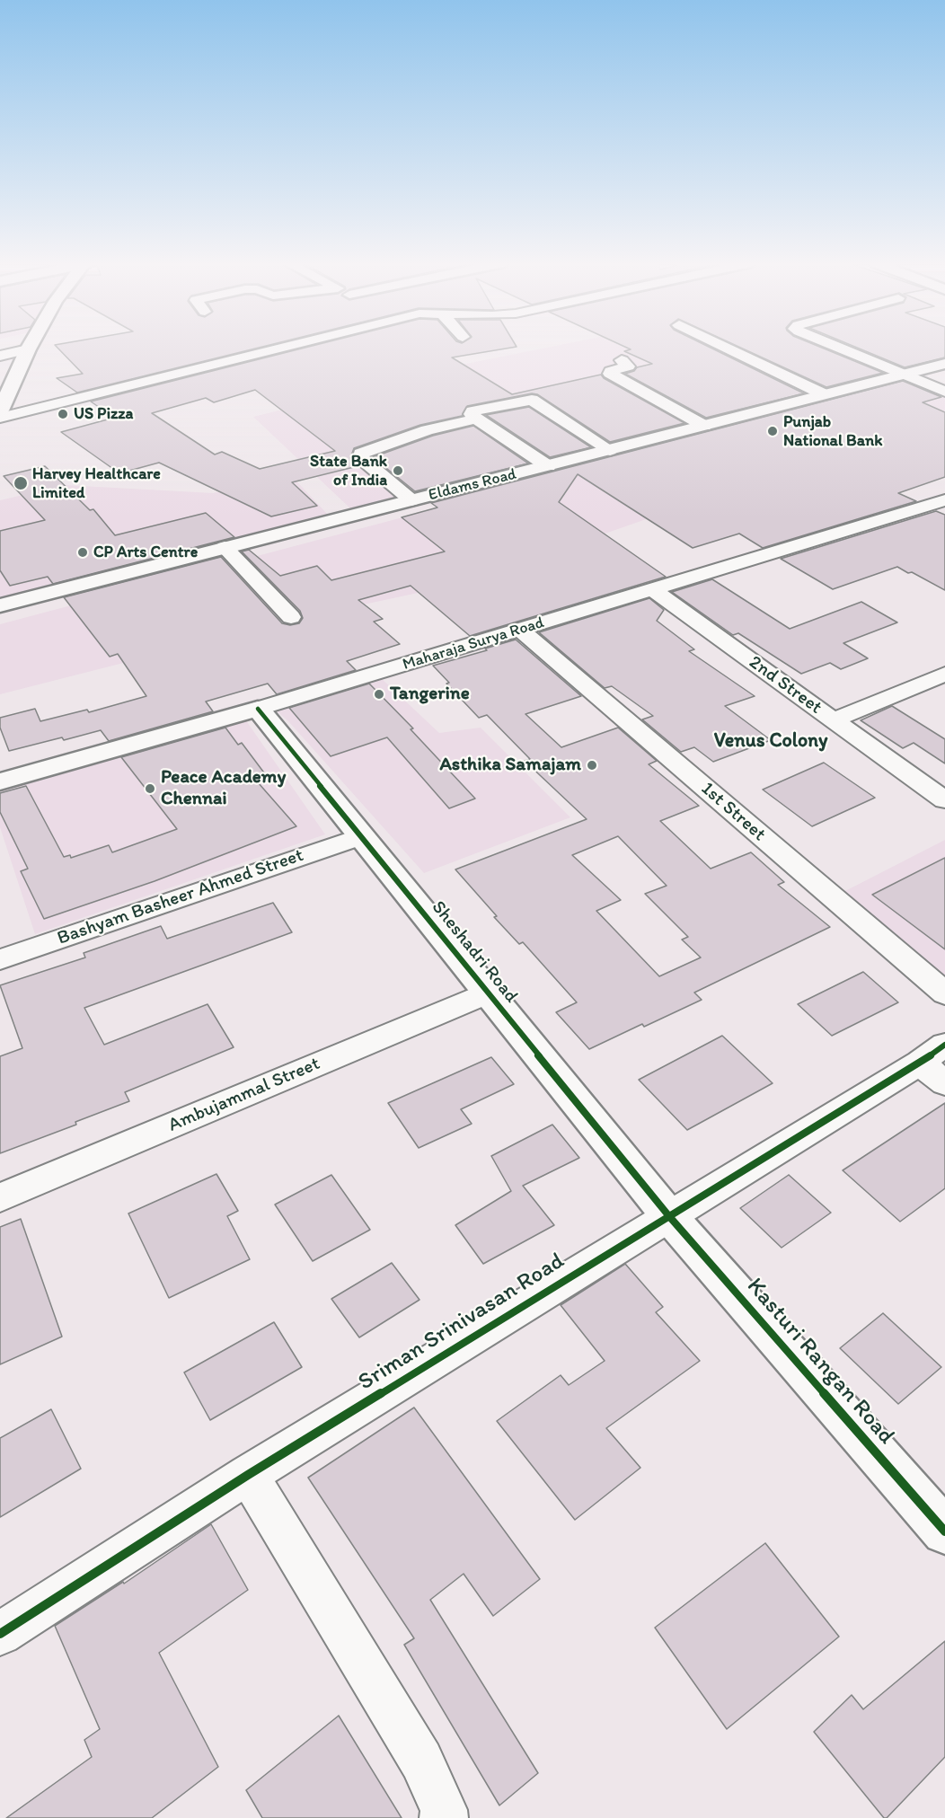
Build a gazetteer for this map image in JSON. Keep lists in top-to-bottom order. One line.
{"streets":{"main road":["Eldams Road","Maharaja Surya Road","Sheshadri Road","Kasturi Rangan Road"],"street":["2nd Street","1st Street","Bashyam Basheer Ahmed Street","Ambujammal Street","Sriman Srinivasan Road"]},"crossings":[["Maharaja Surya Road","2nd Street"],["Maharaja Surya Road","1st Street"],["Maharaja Surya Road","Sheshadri Road"],["Bashyam Basheer Ahmed Street","Sheshadri Road"],["Sheshadri Road","Ambujammal Street"],["Sheshadri Road","Sriman Srinivasan Road"],["Sheshadri Road","Kasturi Rangan Road"],["Sriman Srinivasan Road","Kasturi Rangan Road"]],"districts":["Venus Colony"],"places":["US Pizza","Punjab National Bank","State Bank of India","Harvey Healthcare Limited","CP Arts Centre","Tangerine","Asthika Samajam","Peace Academy Chennai"]}
